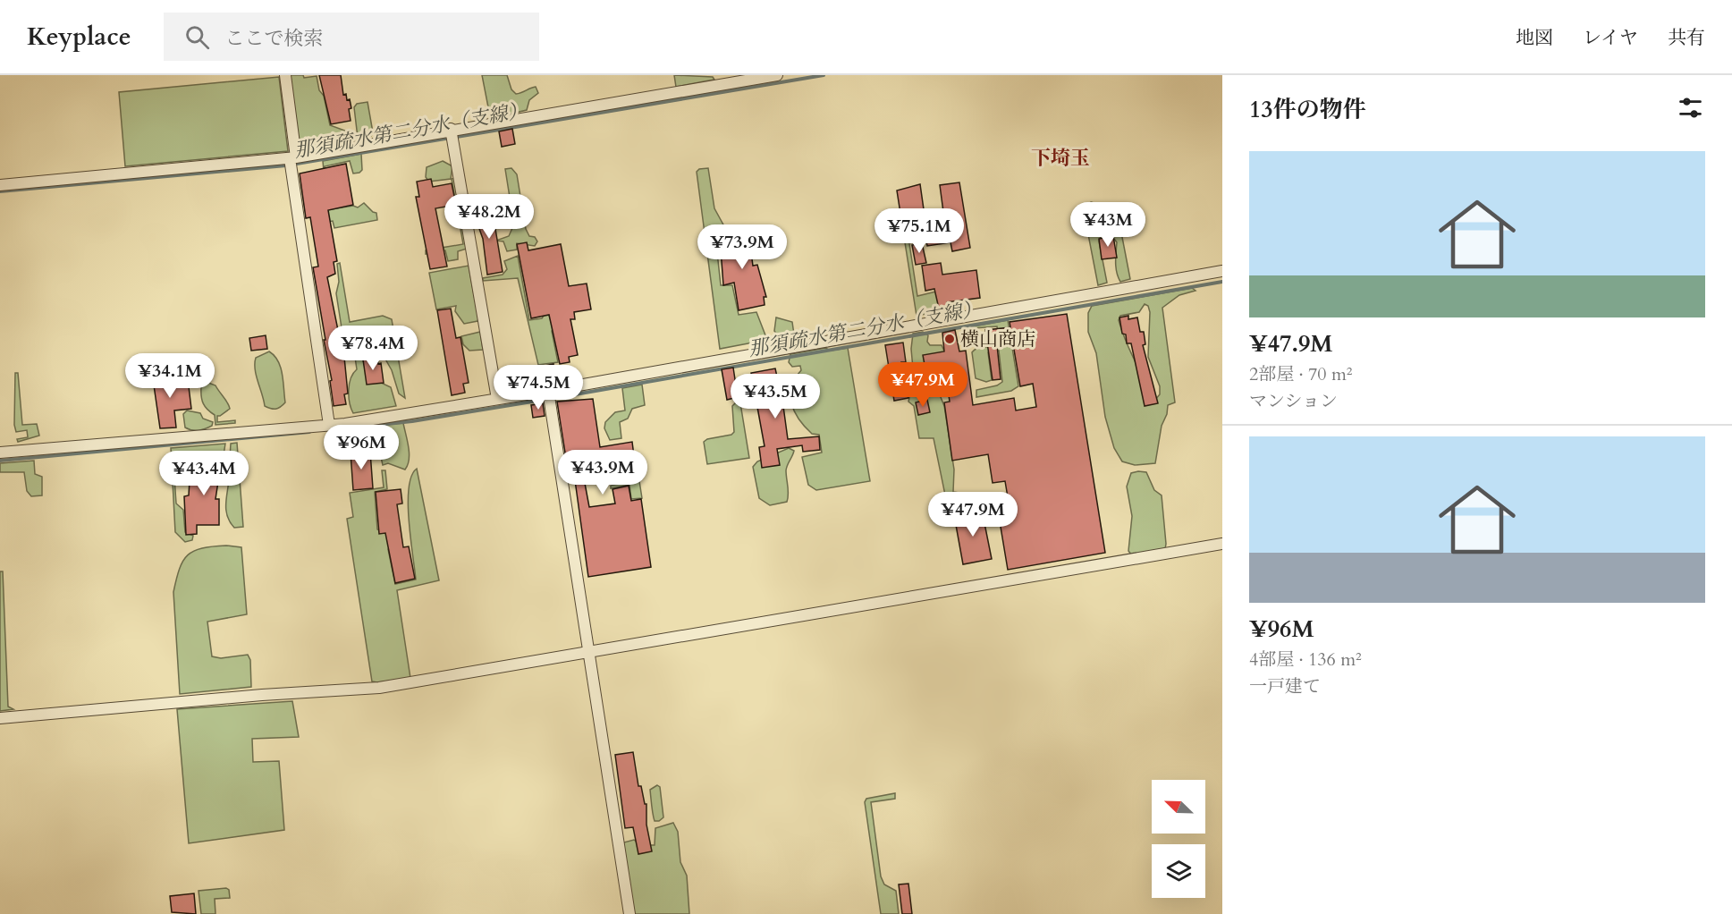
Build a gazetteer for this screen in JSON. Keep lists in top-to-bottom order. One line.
{"districts":["下埼玉"],"water":["那須疏水第二分水（支線）"],"places":["横山商店"],"north":"top left","page":{"header":"Keyplace","search":"ここで検索","nav":["地図","レイヤ","共有"],"heading":"13件の物件","list":[{"name":"¥47.9M","note":"2部屋 · 70 m² · マンション"},{"name":"¥96M","note":"4部屋 · 136 m² · 一戸建て"}],"price":["¥48.2M","¥43M","¥75.1M","¥73.9M","¥78.4M","¥34.1M","¥47.9M","¥74.5M","¥43.5M","¥96M","¥43.9M","¥43.4M","¥47.9M"]}}
